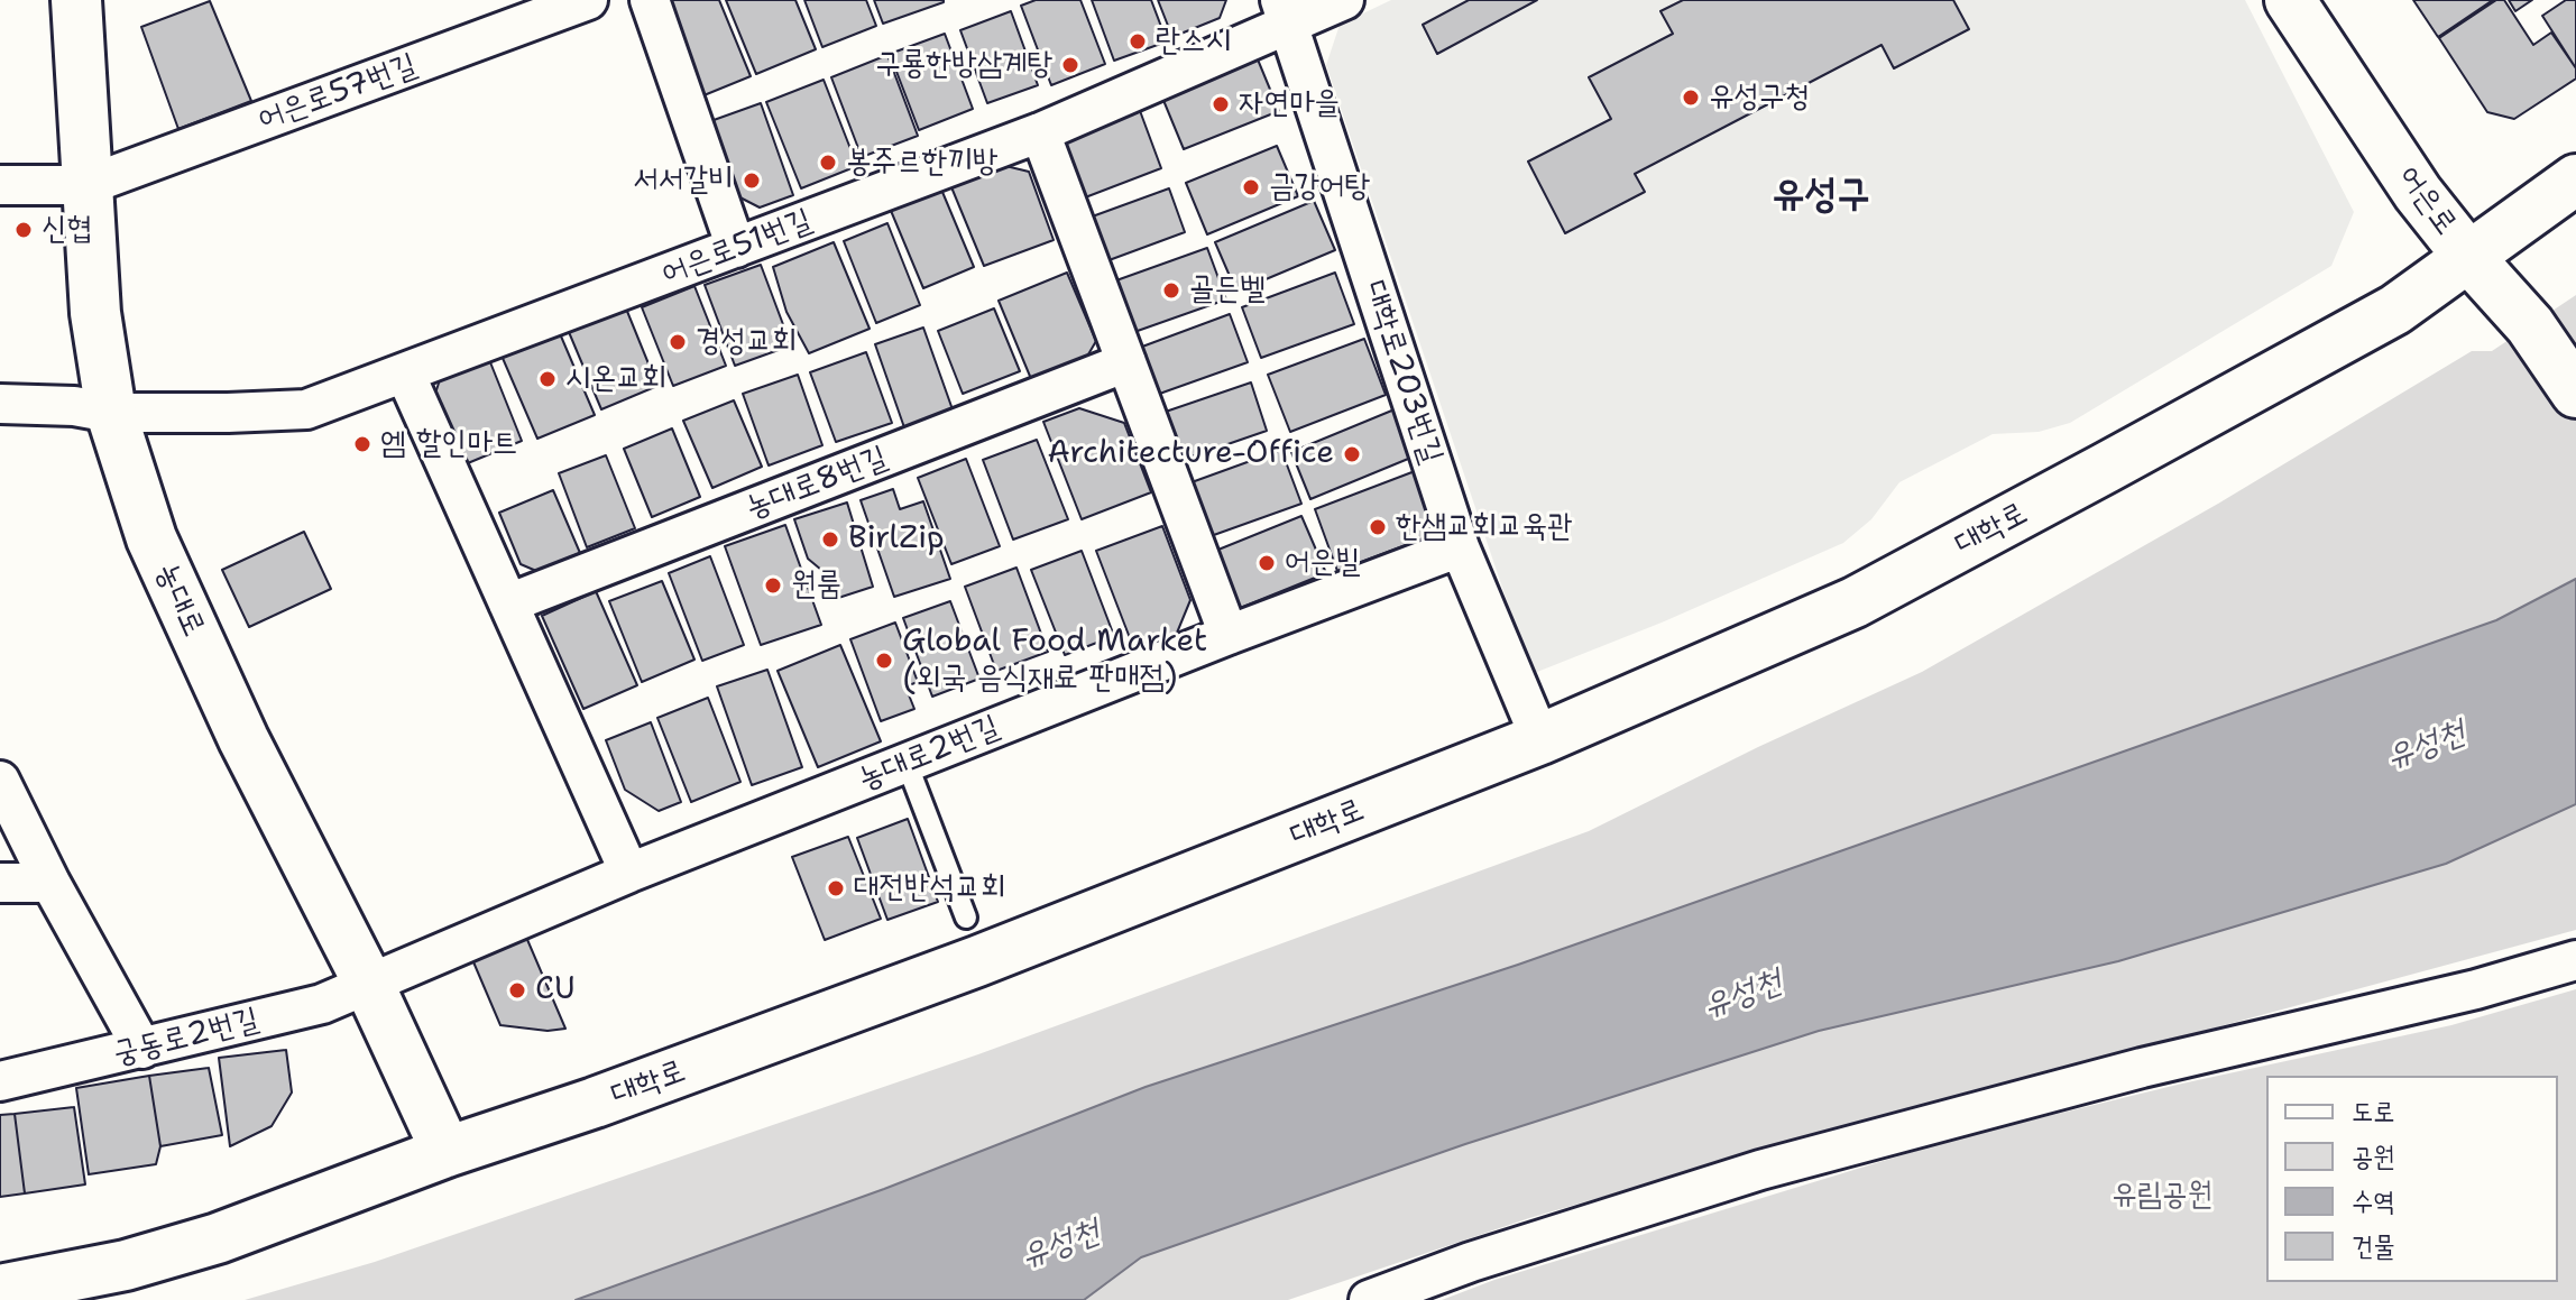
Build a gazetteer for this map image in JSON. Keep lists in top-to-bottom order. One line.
{"streets":{"main road":["어은로","대학로","농대로"],"street":["어은로57번길","어은로51번길","대학로203번길","농대로8번길","농대로2번길","궁동로2번길"]},"crossings":[["어은로57번길","농대로"],["어은로","대학로"],["어은로51번길","대학로203번길"],["어은로51번길","농대로"],["대학로203번길","대학로"],["대학로203번길","농대로2번길"],["대학로","농대로"],["농대로","농대로2번길"],["농대로","궁동로2번길"],["농대로2번길","궁동로2번길"]],"districts":["유성구"],"water":["유성천"],"parks":["유림공원"],"places":["란스시","구룡한방삼계탕","유성구청","자연마을","봉주르한끼방","서서갈비","금강어탕","신협","골든벨","경성교회","시온교회","엠 할인마트","Architecture-Office","한샘교회교육관","BirlZip","어은빌","원룸","Global Food Market (외국 음식재료 판매점)","대전반석교회","CU"],"legend":["도로","공원","수역","건물"]}
